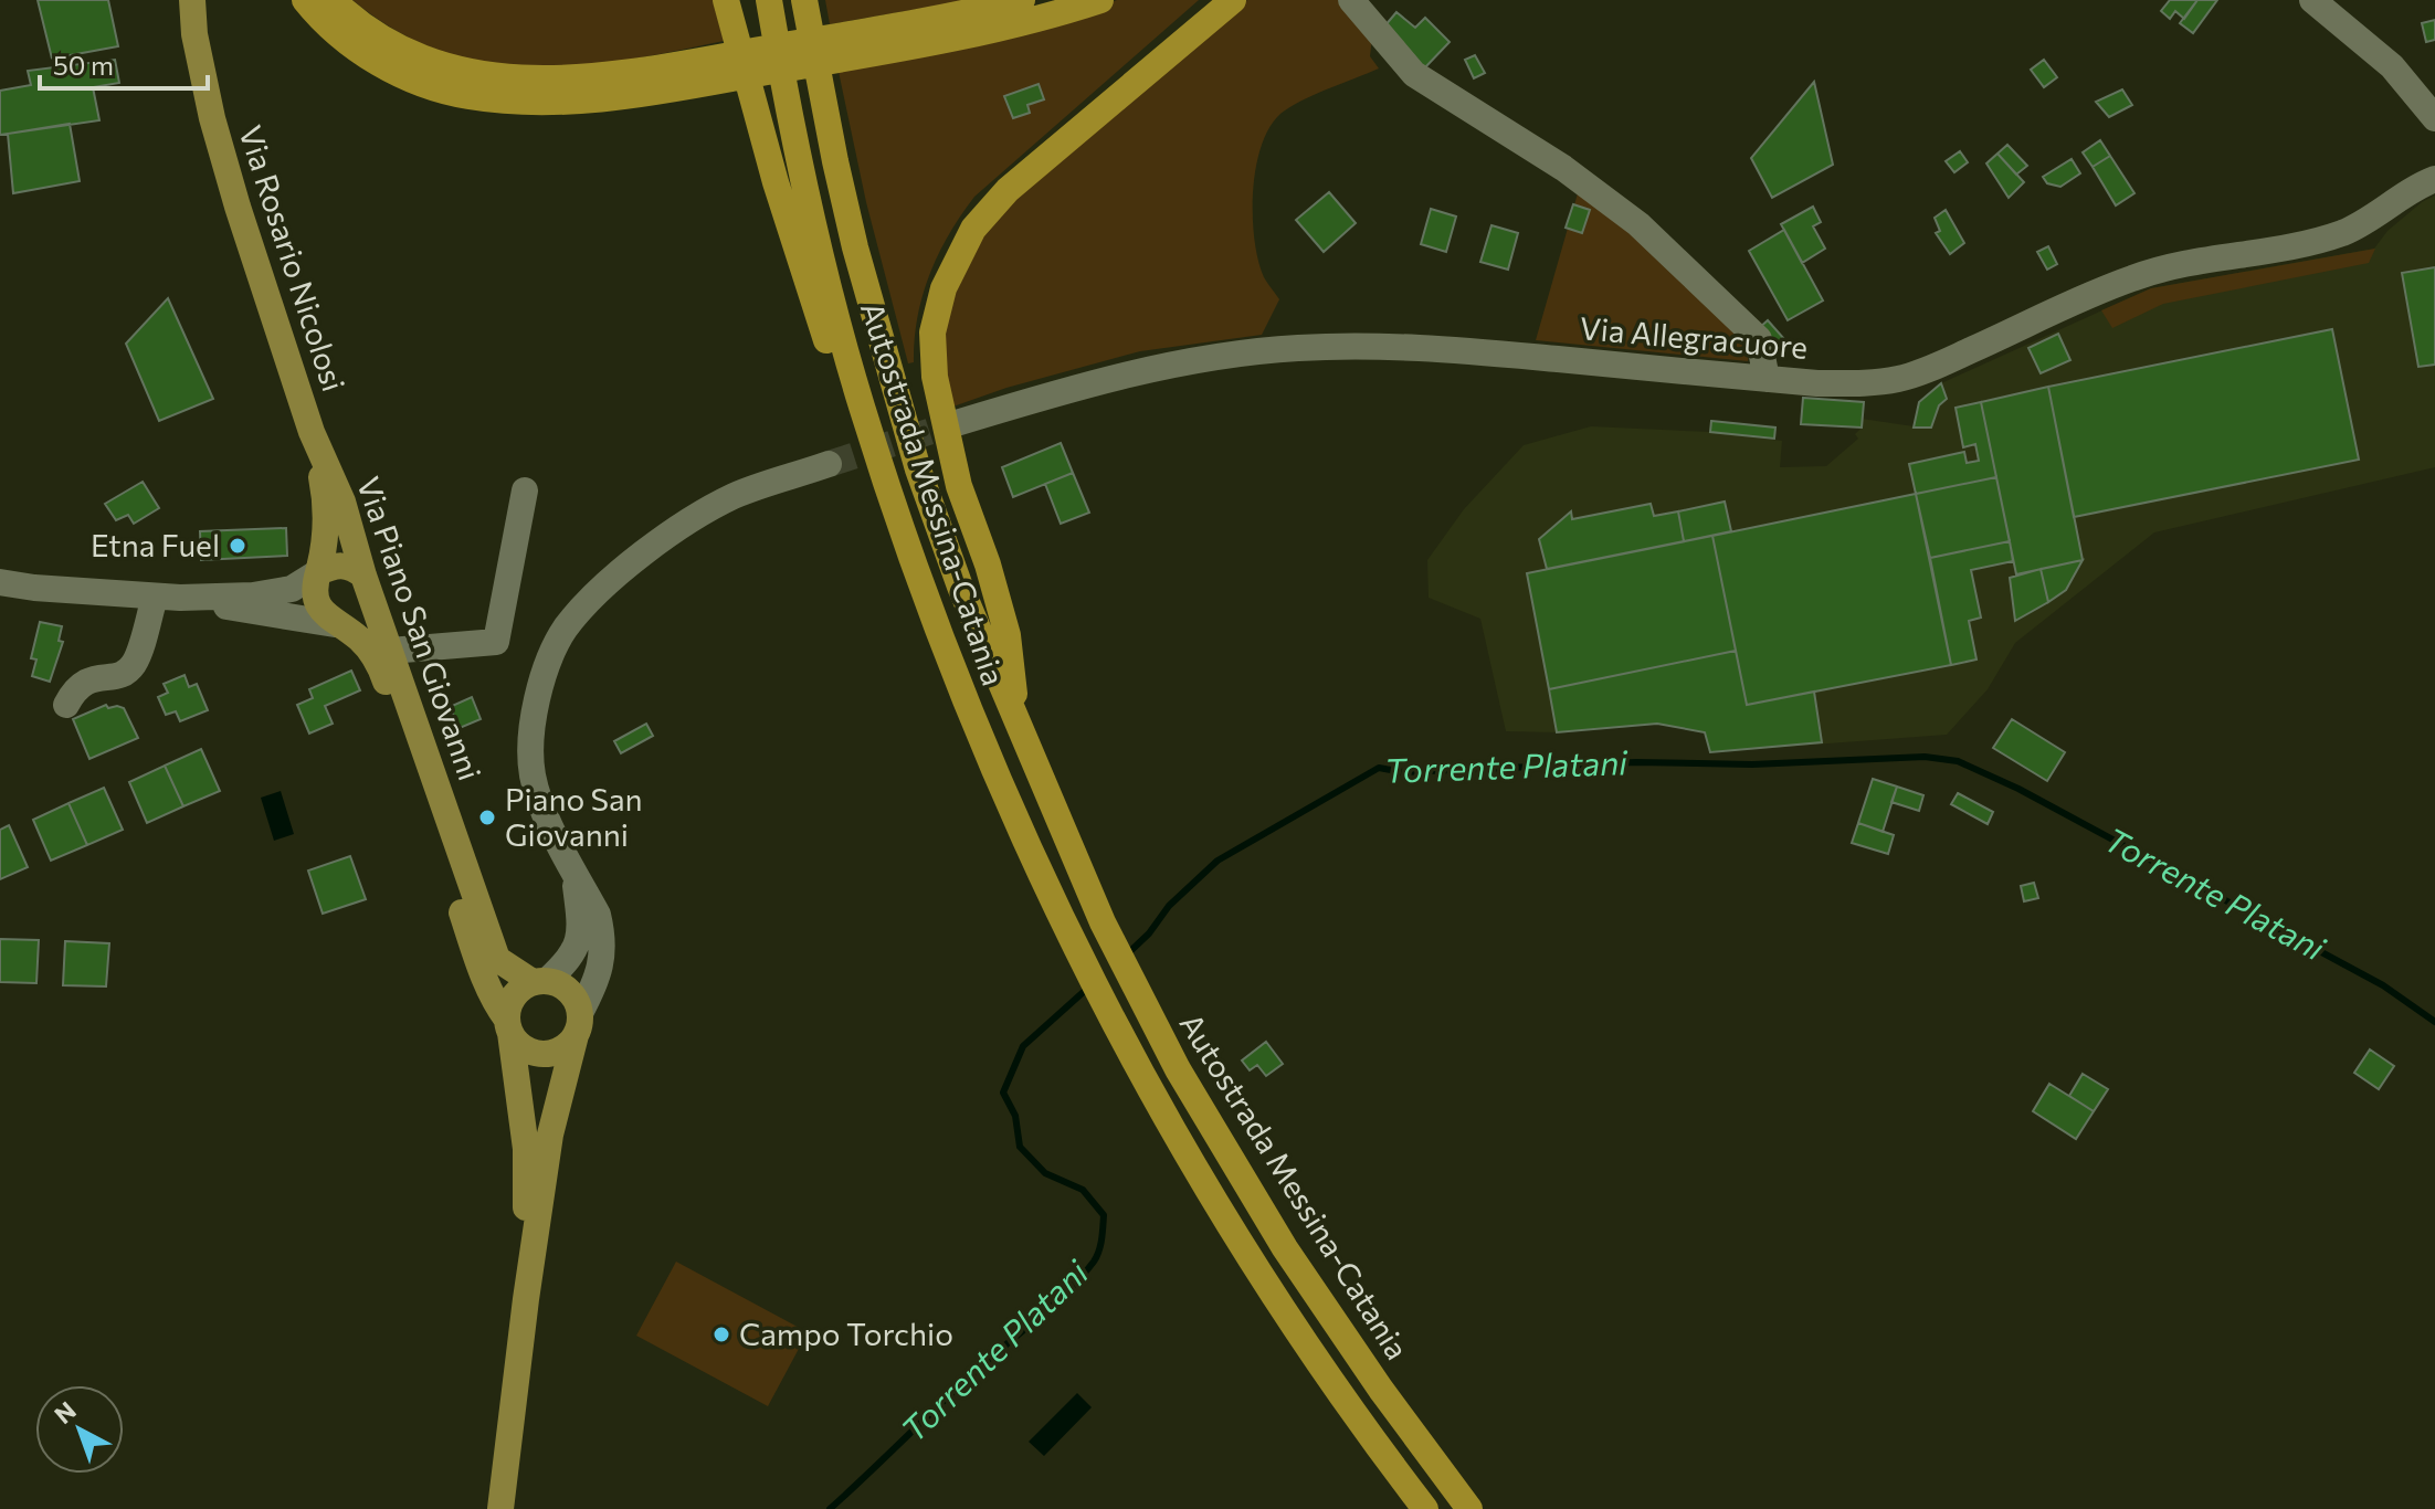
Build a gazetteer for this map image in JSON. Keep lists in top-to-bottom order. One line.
{"streets":{"highway":["Autostrada Messina-Catania"],"main road":["Via Rosario Nicolosi","Via Piano San Giovanni"],"street":["Via Allegracuore"]},"crossings":[["Via Rosario Nicolosi","Via Piano San Giovanni"]],"water":["Torrente Platani"],"places":["Etna Fuel","Piano San Giovanni","Campo Torchio"],"scale_bar":"50 m","north":"top left"}
